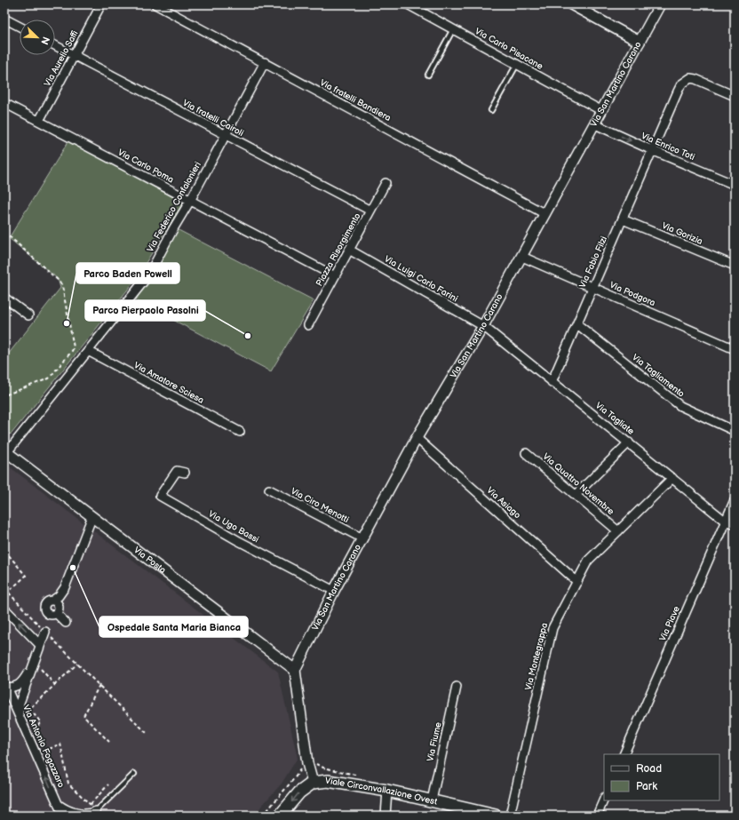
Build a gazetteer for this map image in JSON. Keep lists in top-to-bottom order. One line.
{"streets":{"main road":["Viale Circonvallazione Ovest"],"street":["Via Carlo Pisacane","Via Aurelio Saffi","Via San Martino Carano","Via fratelli Bandiera","Via fratelli Cairoli","Via Enrico Toti","Via Carlo Poma","Via Federico Confalonieri","Via Gorizia","Piazza Risorgimento","Via Fabio Filzi","Via Luigi Carlo Farini","Via Podgora","Via Tagliamento","Via Amatore Sciesa","Via Tagliate","Via Quattro Novembre","Via Asiago","Via Ciro Menotti","Via Ugo Bassi","Via Posta","Via Piave","Via Montegrappa","Via Fiume","Via Antonio Fogazzaro"]},"crossings":[["Via Carlo Pisacane","Via San Martino Carano"],["Via Aurelio Saffi","Via fratelli Cairoli"],["Via Aurelio Saffi","Via Carlo Poma"],["Via San Martino Carano","Via fratelli Bandiera"],["Via San Martino Carano","Via Enrico Toti"],["Via San Martino Carano","Via Luigi Carlo Farini"],["Via San Martino Carano","Via Podgora"],["Via San Martino Carano","Via Tagliate"],["Via San Martino Carano","Via Asiago"],["Via San Martino Carano","Via Ciro Menotti"],["Via San Martino Carano","Via Ugo Bassi"],["Via San Martino Carano","Via Posta"],["Via fratelli Bandiera","Via Federico Confalonieri"],["Via fratelli Cairoli","Via Federico Confalonieri"],["Via fratelli Cairoli","Piazza Risorgimento"],["Via Enrico Toti","Via Fabio Filzi"],["Via Carlo Poma","Via Federico Confalonieri"],["Via Carlo Poma","Piazza Risorgimento"],["Via Federico Confalonieri","Via Amatore Sciesa"],["Via Federico Confalonieri","Via Posta"],["Via Gorizia","Via Fabio Filzi"],["Piazza Risorgimento","Via Luigi Carlo Farini"],["Via Fabio Filzi","Via Podgora"],["Via Fabio Filzi","Via Tagliamento"],["Via Fabio Filzi","Via Tagliate"],["Via Luigi Carlo Farini","Via Tagliate"],["Via Tagliate","Via Piave"],["Via Tagliate","Via Montegrappa"],["Via Quattro Novembre","Via Montegrappa"],["Via Asiago","Via Montegrappa"],["Via Fiume","Viale Circonvallazione Ovest"]],"one_way":["Via Enrico Toti","Via Antonio Fogazzaro"],"places":["Parco Baden Powell","Parco Pierpaolo Pasolni","Ospedale Santa Maria Bianca"],"legend":["Road","Park"],"north":"bottom right"}
